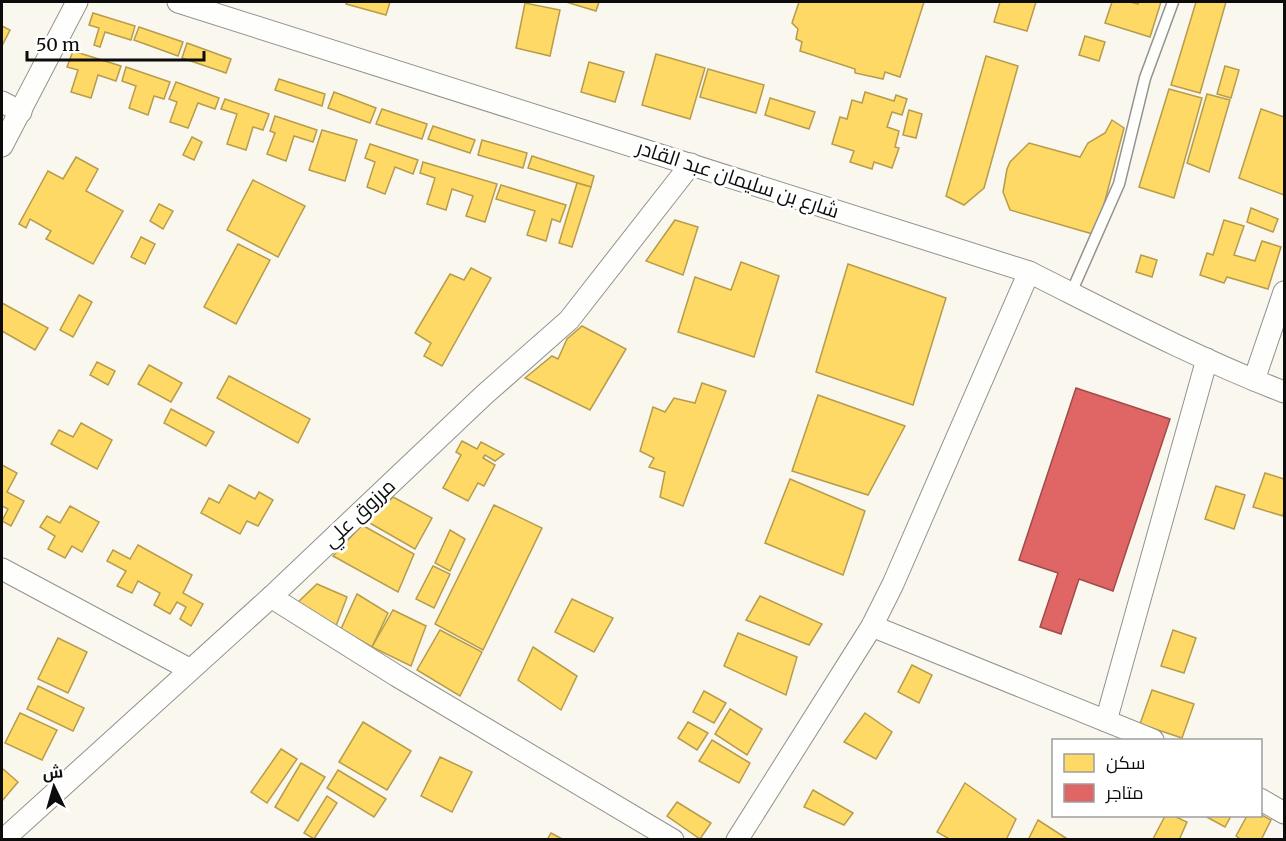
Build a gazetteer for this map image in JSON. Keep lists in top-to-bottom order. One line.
{"streets":{"street":["شارع بن سليمان عبد القادر","مرزوق علي"]},"crossings":[["شارع بن سليمان عبد القادر","مرزوق علي"]],"legend":["سكن","متاجر"],"scale_bar":"50 m","north":"top"}
